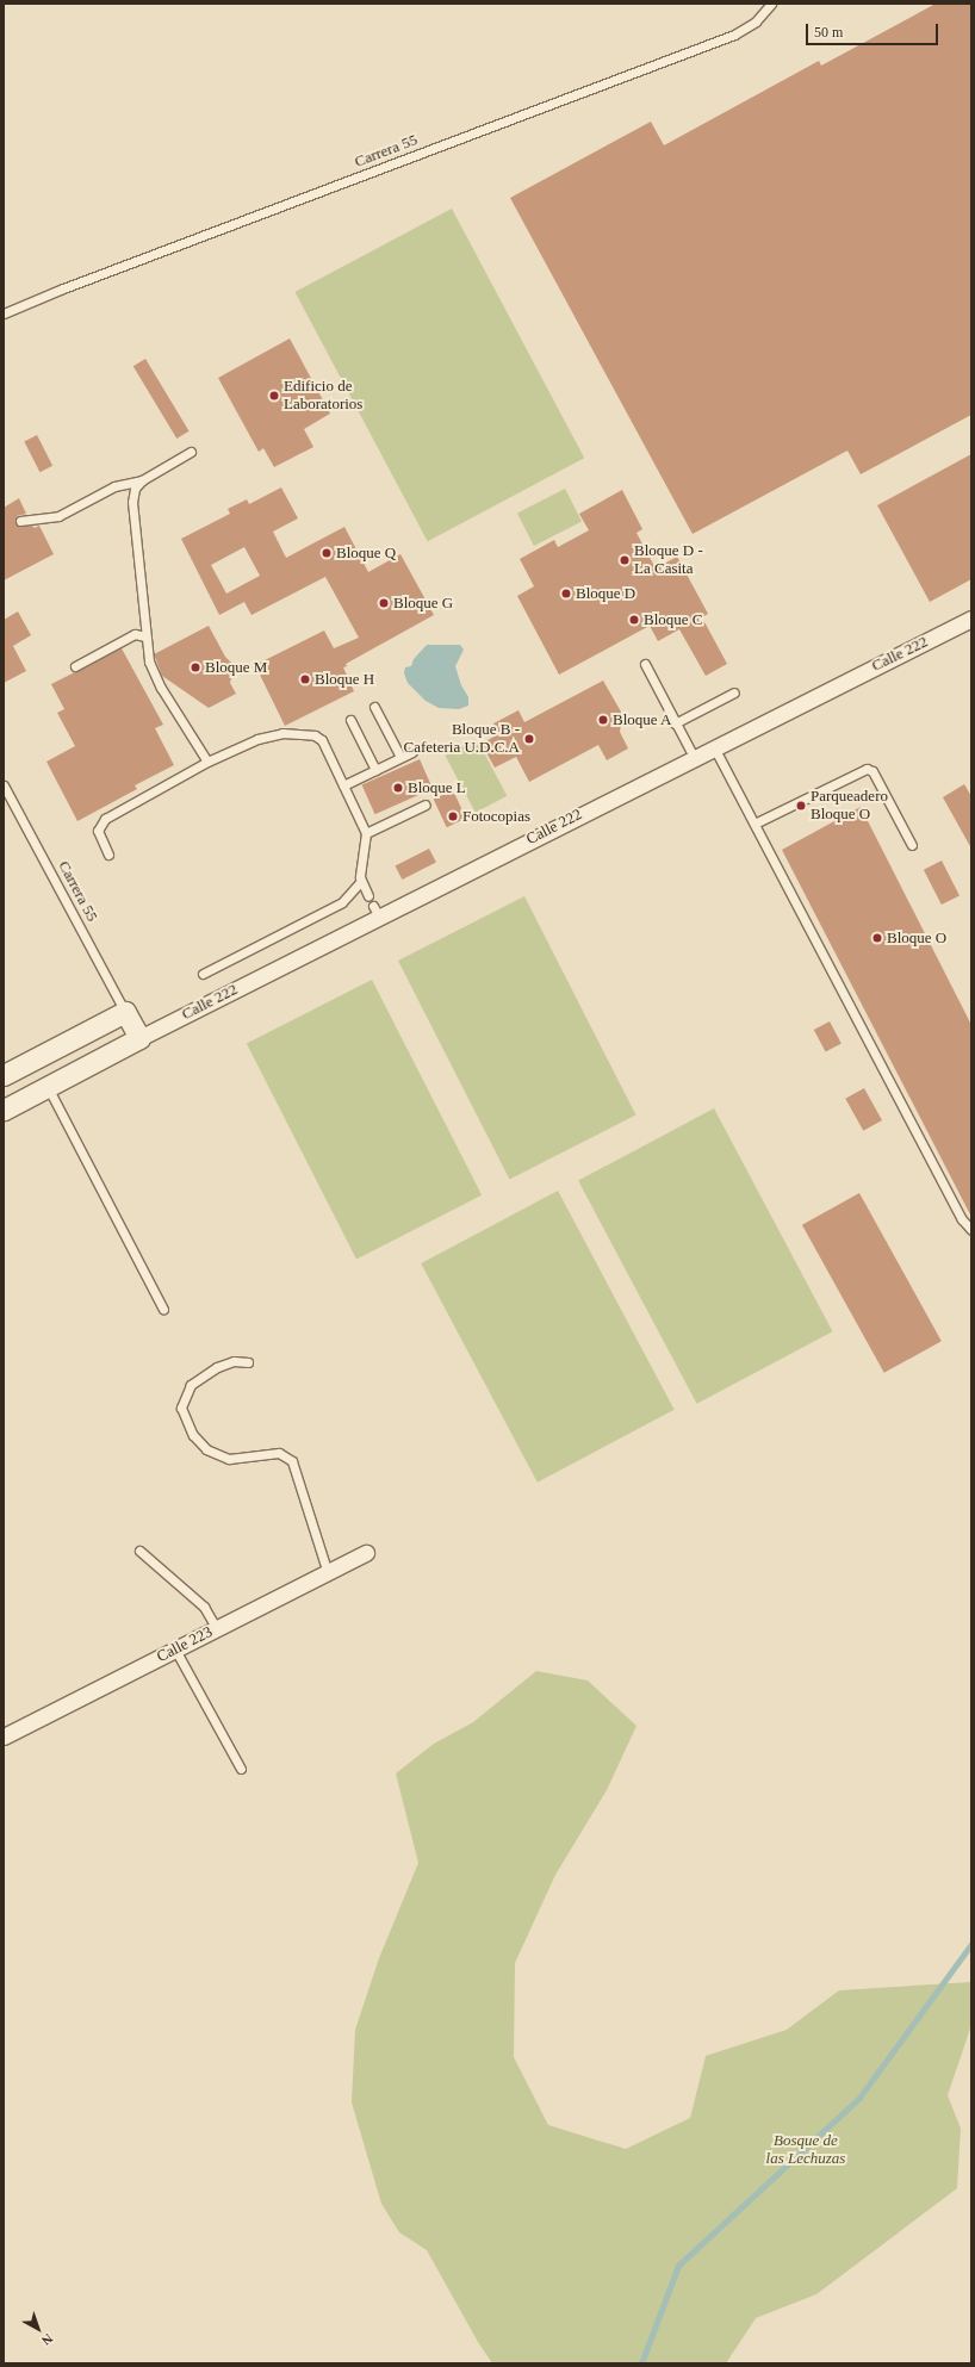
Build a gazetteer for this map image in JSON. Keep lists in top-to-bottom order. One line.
{"streets":{"street":["Calle 222","Calle 223"],"lane":["Carrera 55"]},"parks":["Bosque de las Lechuzas"],"places":["Edificio de Laboratorios","Bloque Q","Bloque D - La Casita","Bloque D","Bloque G","Bloque C","Bloque M","Bloque H","Bloque A","Bloque B - Cafeteria U.D.C.A","Bloque L","Parqueadero Bloque O","Fotocopias","Bloque O"],"scale_bar":"50 m","north":"bottom right"}
